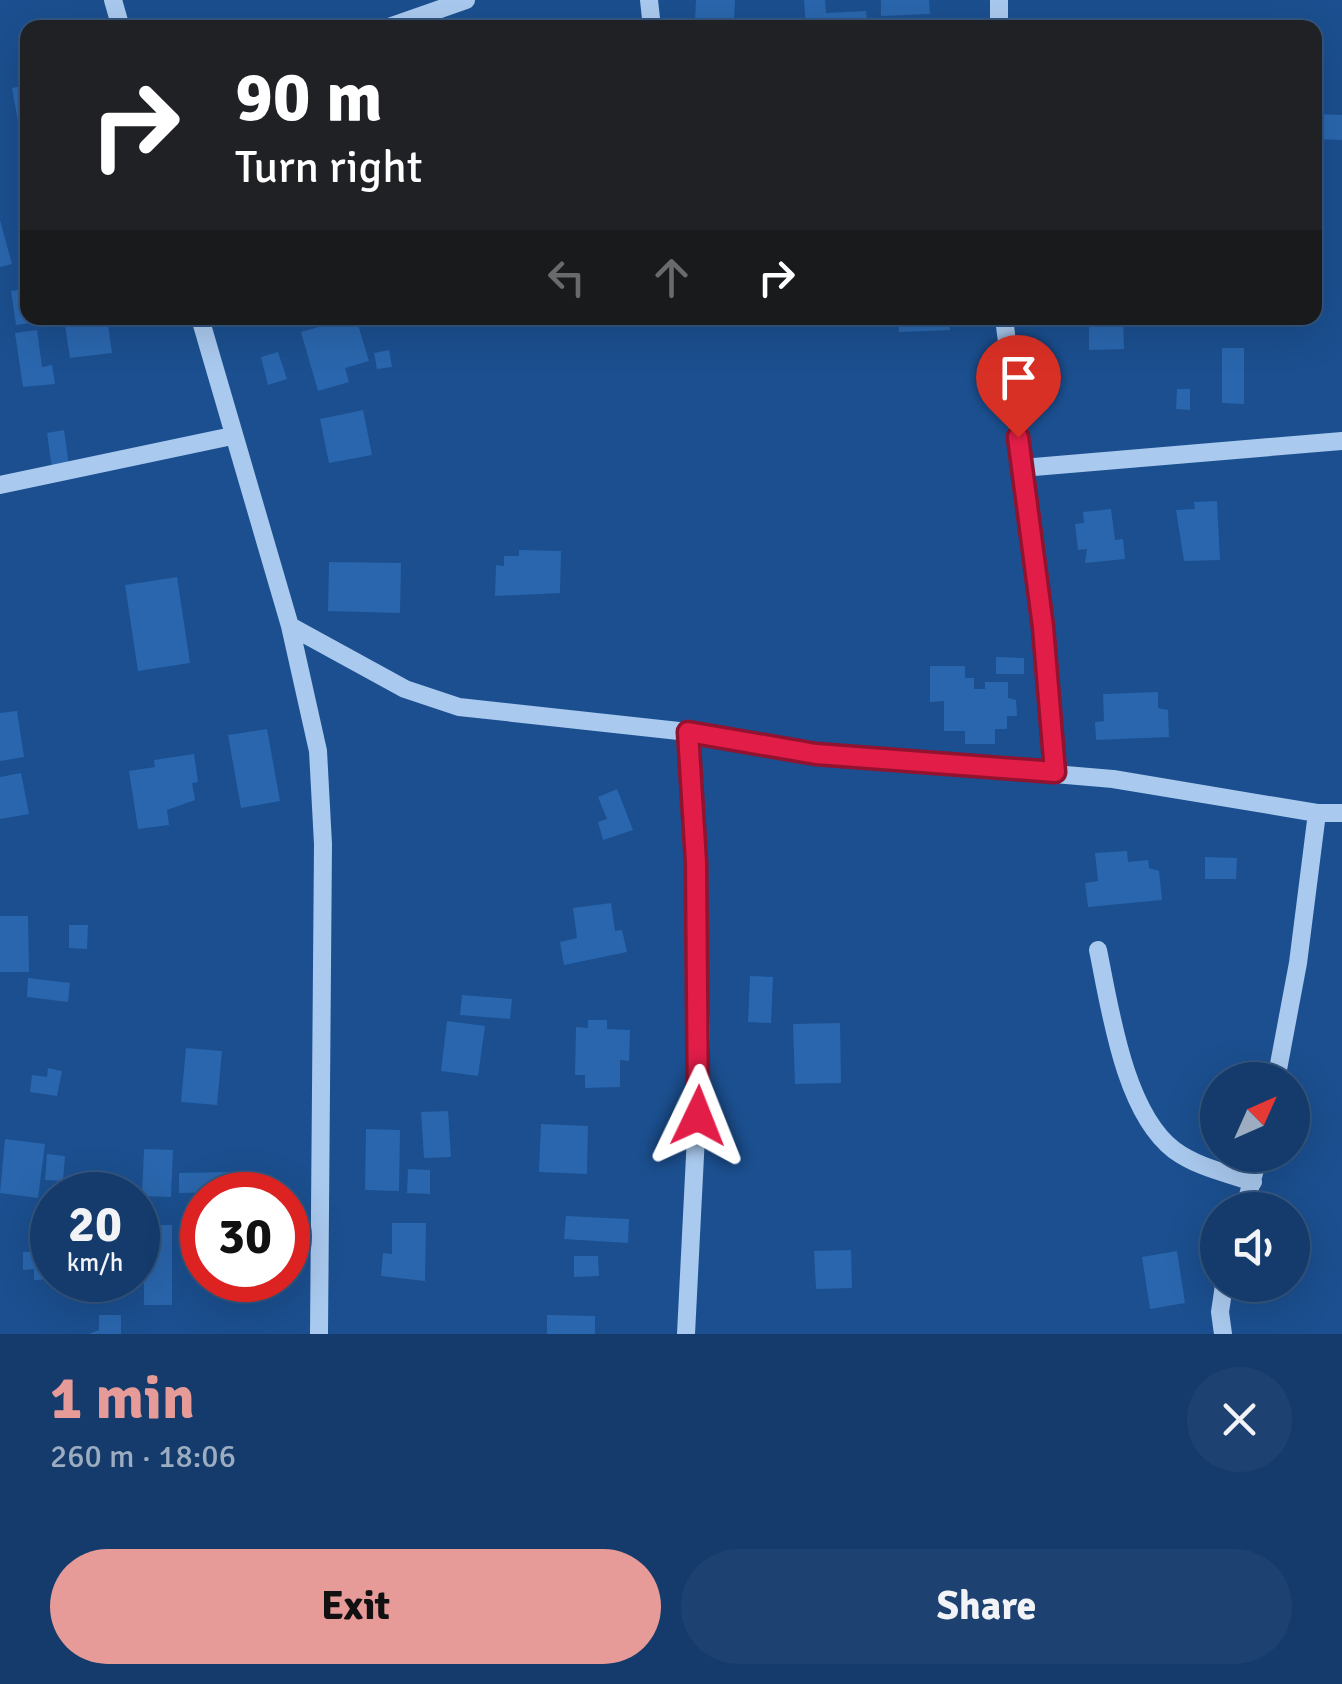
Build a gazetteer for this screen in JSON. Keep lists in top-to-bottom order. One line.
{"north":"top right","page":{"turn":["90 m","Turn right"],"speed":"20 km/h","limit":"30","heading":["1 min","260 m · 18:06"],"buttons":["Exit","Share"]}}
